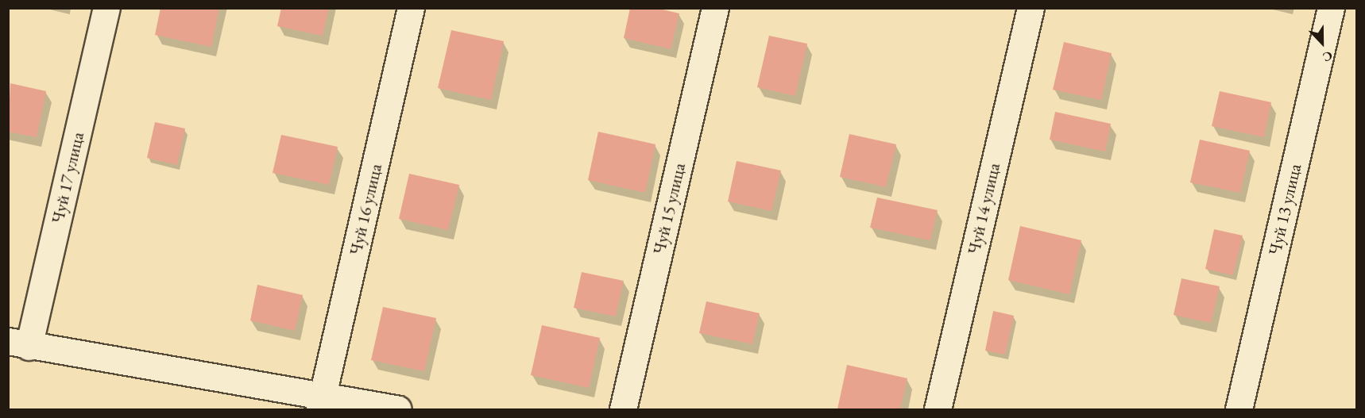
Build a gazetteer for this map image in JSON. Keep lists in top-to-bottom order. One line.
{"streets":{"street":["Чуй 17 улица","Чуй 15 улица","Чуй 14 улица","Чуй 16 улица","Чуй 13 улица"]},"north":"bottom"}
